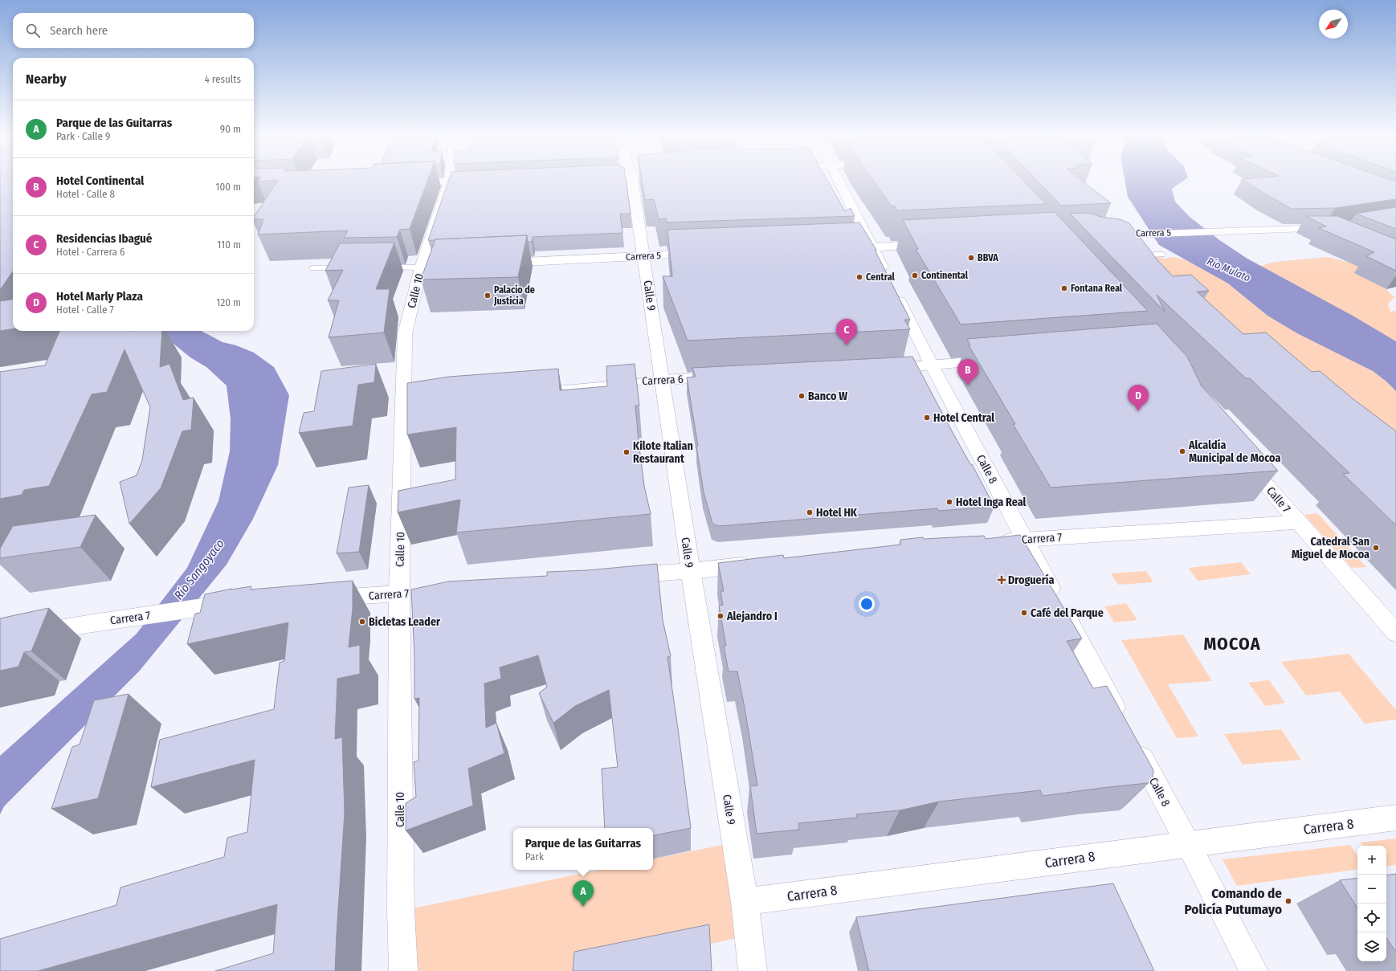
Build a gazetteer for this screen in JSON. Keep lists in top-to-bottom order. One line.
{"streets":{"main road":["Carrera 5","Calle 10","Calle 9","Carrera 6","Calle 8","Calle 7","Carrera 7","Carrera 8"]},"crossings":[["Carrera 5","Calle 9"],["Calle 10","Carrera 7"],["Calle 9","Carrera 6"],["Calle 9","Carrera 8"],["Calle 8","Carrera 7"],["Calle 8","Carrera 8"],["Calle 7","Carrera 7"]],"districts":["MOCOA"],"water":["Río Mulato","Río Sangoyaco"],"places":{"other":["BBVA","Continental","Central","Fontana Real","Palacio de Justicia","Banco W","Hotel Central","Alcaldía Municipal de Mocoa","Kilote Italian Restaurant","Hotel Inga Real","Hotel HK","Catedral San Miguel de Mocoa","Café del Parque","Alejandro I","Bicletas Leader","Comando de Policía Putumayo"],"health":["Droguería"]},"north":"bottom left","page":{"search":"Search here","heading":["Nearby","4 results"],"list":[{"mark":"A","name":"Parque de las Guitarras","note":"Park · Calle 9","value":"90 m"},{"mark":"B","name":"Hotel Continental","note":"Hotel · Calle 8","value":"100 m"},{"mark":"C","name":"Residencias Ibagué","note":"Hotel · Carrera 6","value":"110 m"},{"mark":"D","name":"Hotel Marly Plaza","note":"Hotel · Calle 7","value":"120 m"}],"pins":["C","B","D","A"],"popup":["Parque de las Guitarras","Park"],"map_buttons":["+","−"]}}
